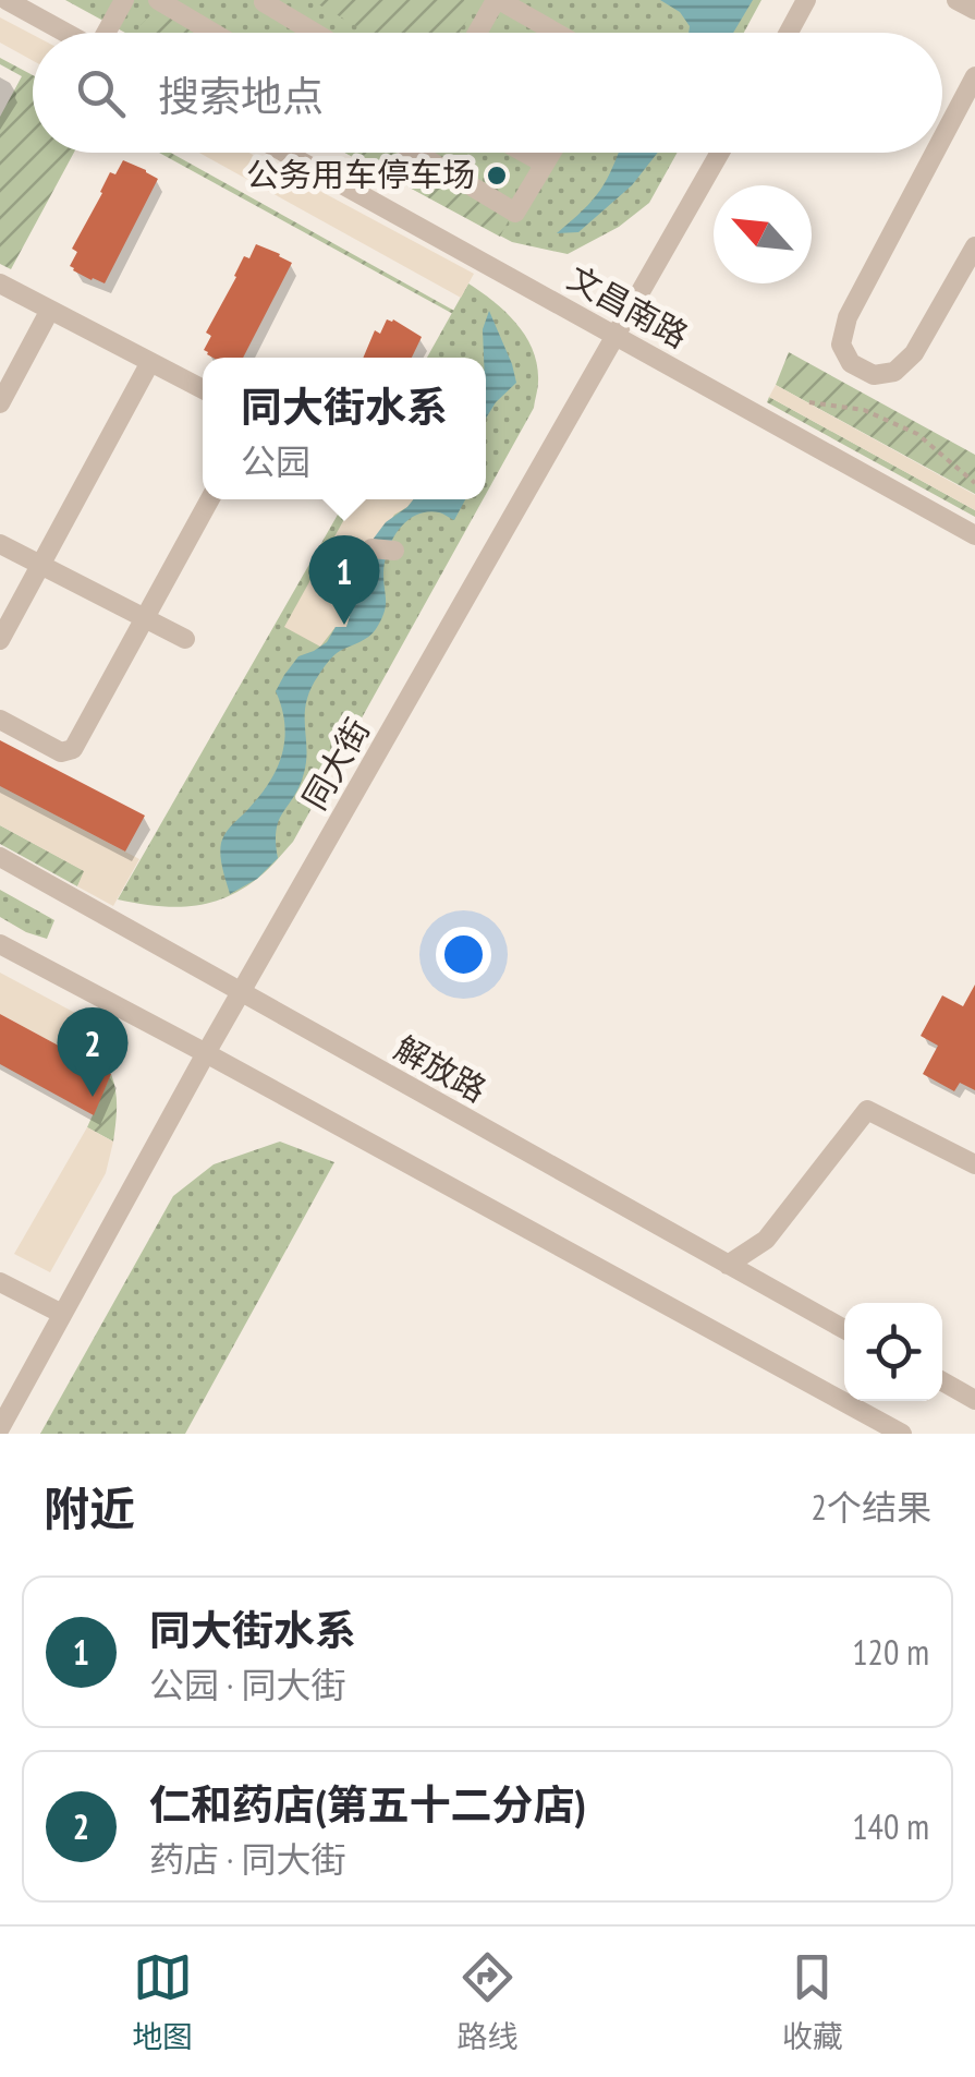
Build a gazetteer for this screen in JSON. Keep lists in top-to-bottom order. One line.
{"streets":{"street":["文昌南路","同大街","解放路"]},"crossings":[["文昌南路","同大街"],["同大街","解放路"]],"places":["公务用车停车场"],"north":"top left","page":{"search":"搜索地点","popup":["同大街水系","公园"],"pins":["1","2"],"heading":["附近","2个结果"],"list":[{"mark":"1","name":"同大街水系","note":"公园 · 同大街","value":"120 m"},{"mark":"2","name":"仁和药店(第五十二分店)","note":"药店 · 同大街","value":"140 m"}],"nav":["地图","路线","收藏"]}}
